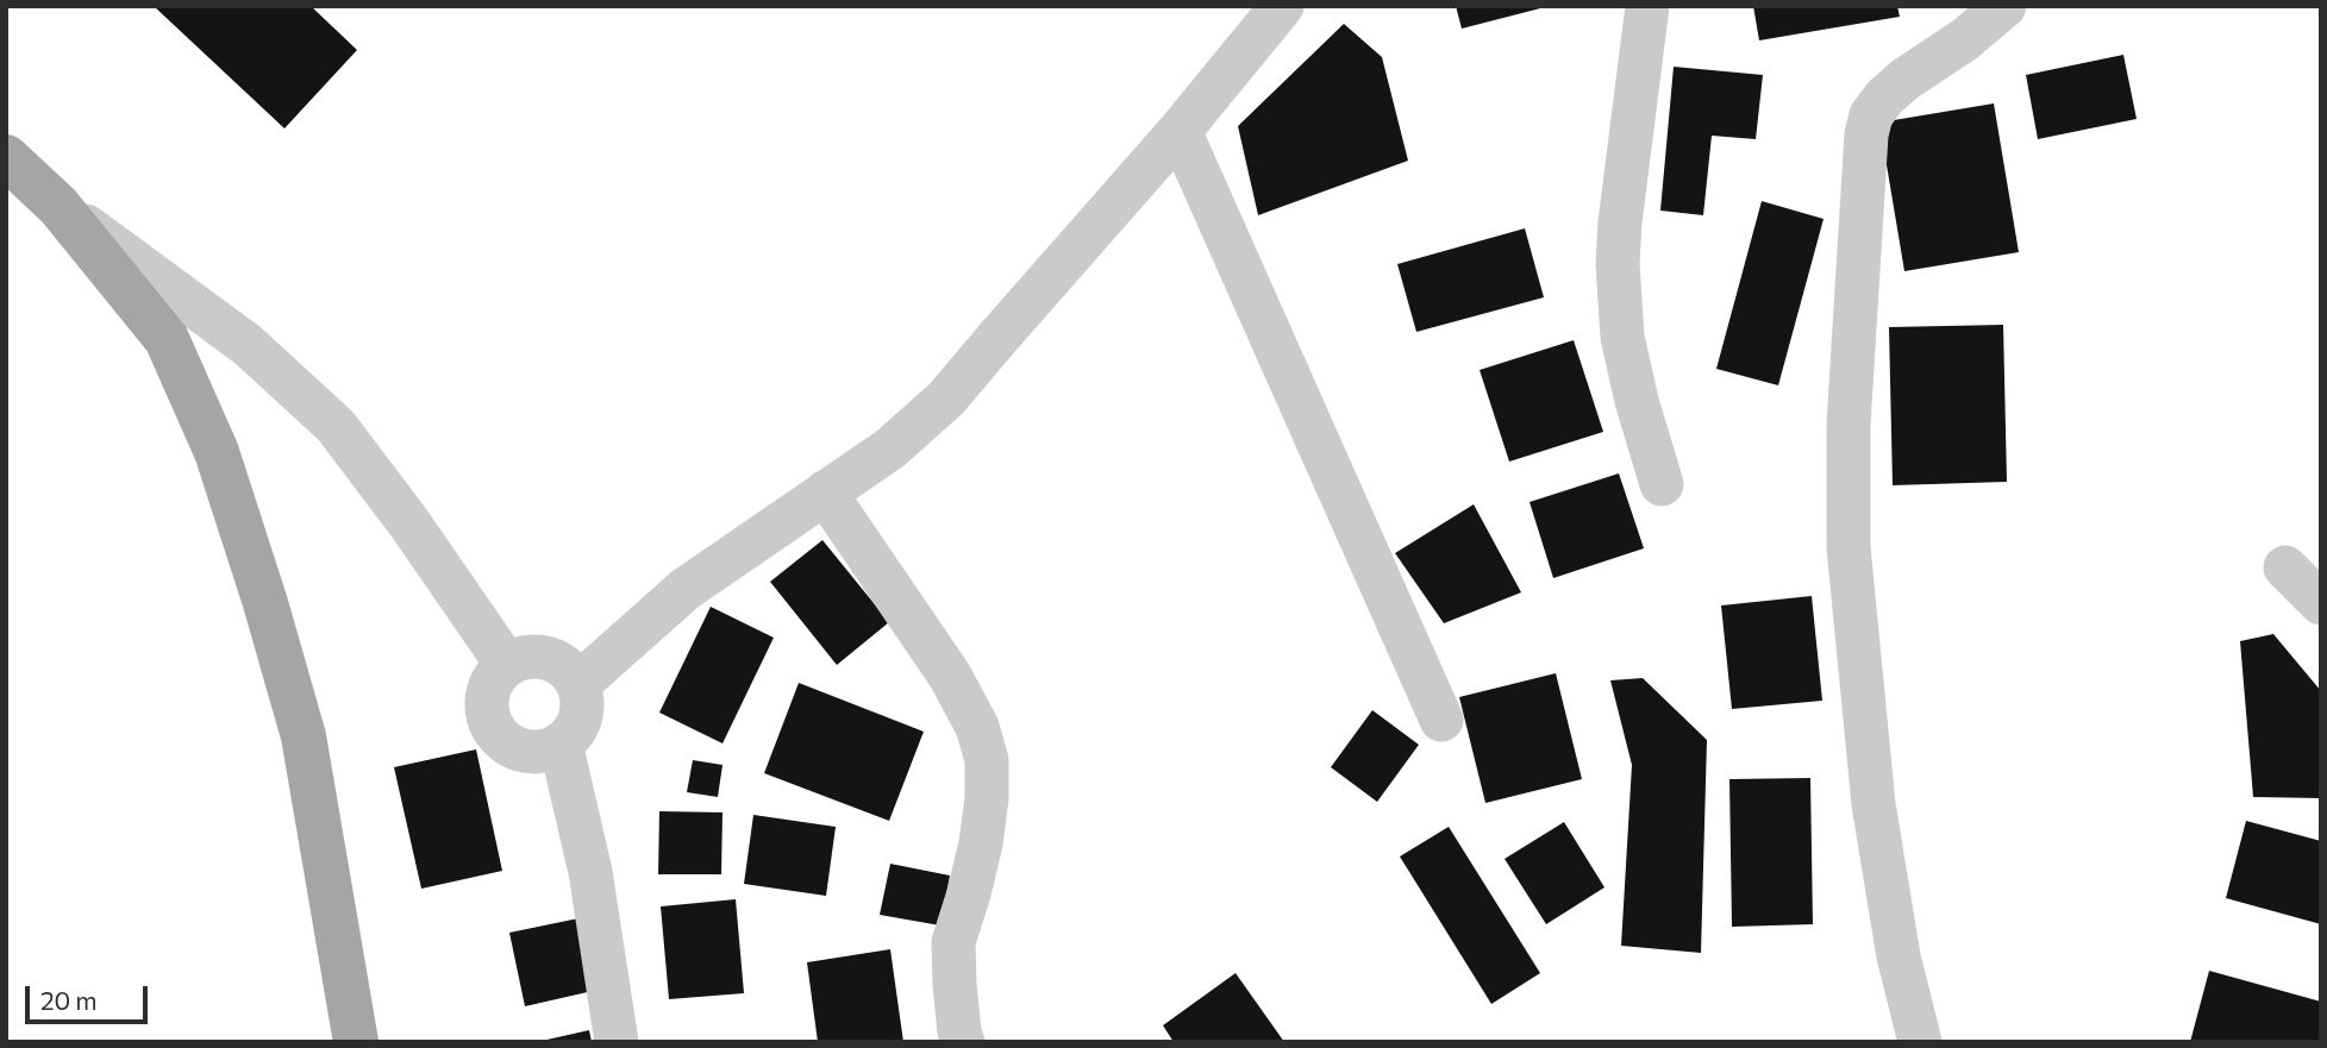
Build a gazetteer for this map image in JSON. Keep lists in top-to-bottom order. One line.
{"scale_bar":"20 m"}
